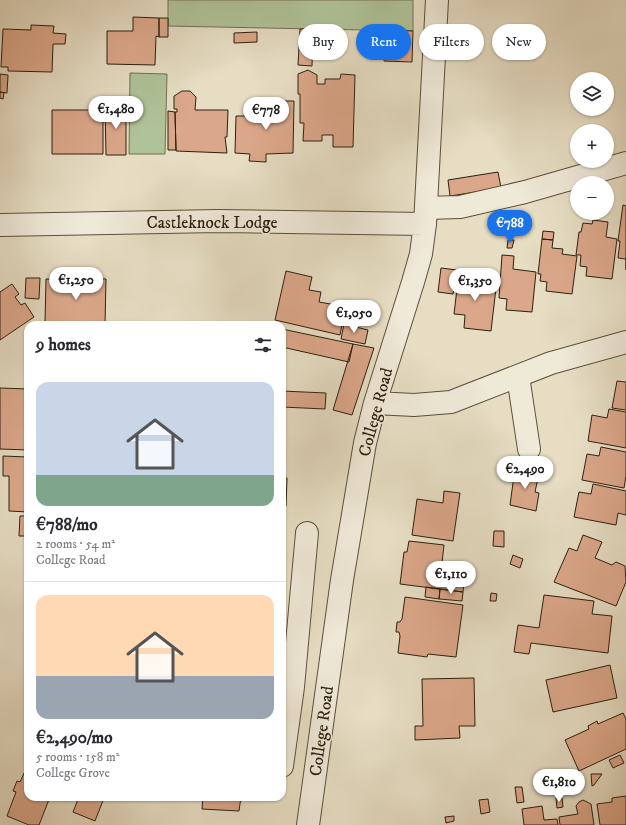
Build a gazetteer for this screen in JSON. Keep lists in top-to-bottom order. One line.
{"streets":{"street":["Castleknock Lodge","College Road"]},"crossings":[["Castleknock Lodge","College Road"]],"page":{"chip":["Buy","Rent","Filters","New"],"map_buttons":["+","−"],"price":["€1,480","€778","€788","€1,250","€1,350","€1,050","€2,490","€1,110","€1,810"],"heading":"9 homes","list":[{"name":"€788/mo","note":"2 rooms · 54 m² · College Road"},{"name":"€2,490/mo","note":"5 rooms · 158 m² · College Grove"}]}}
